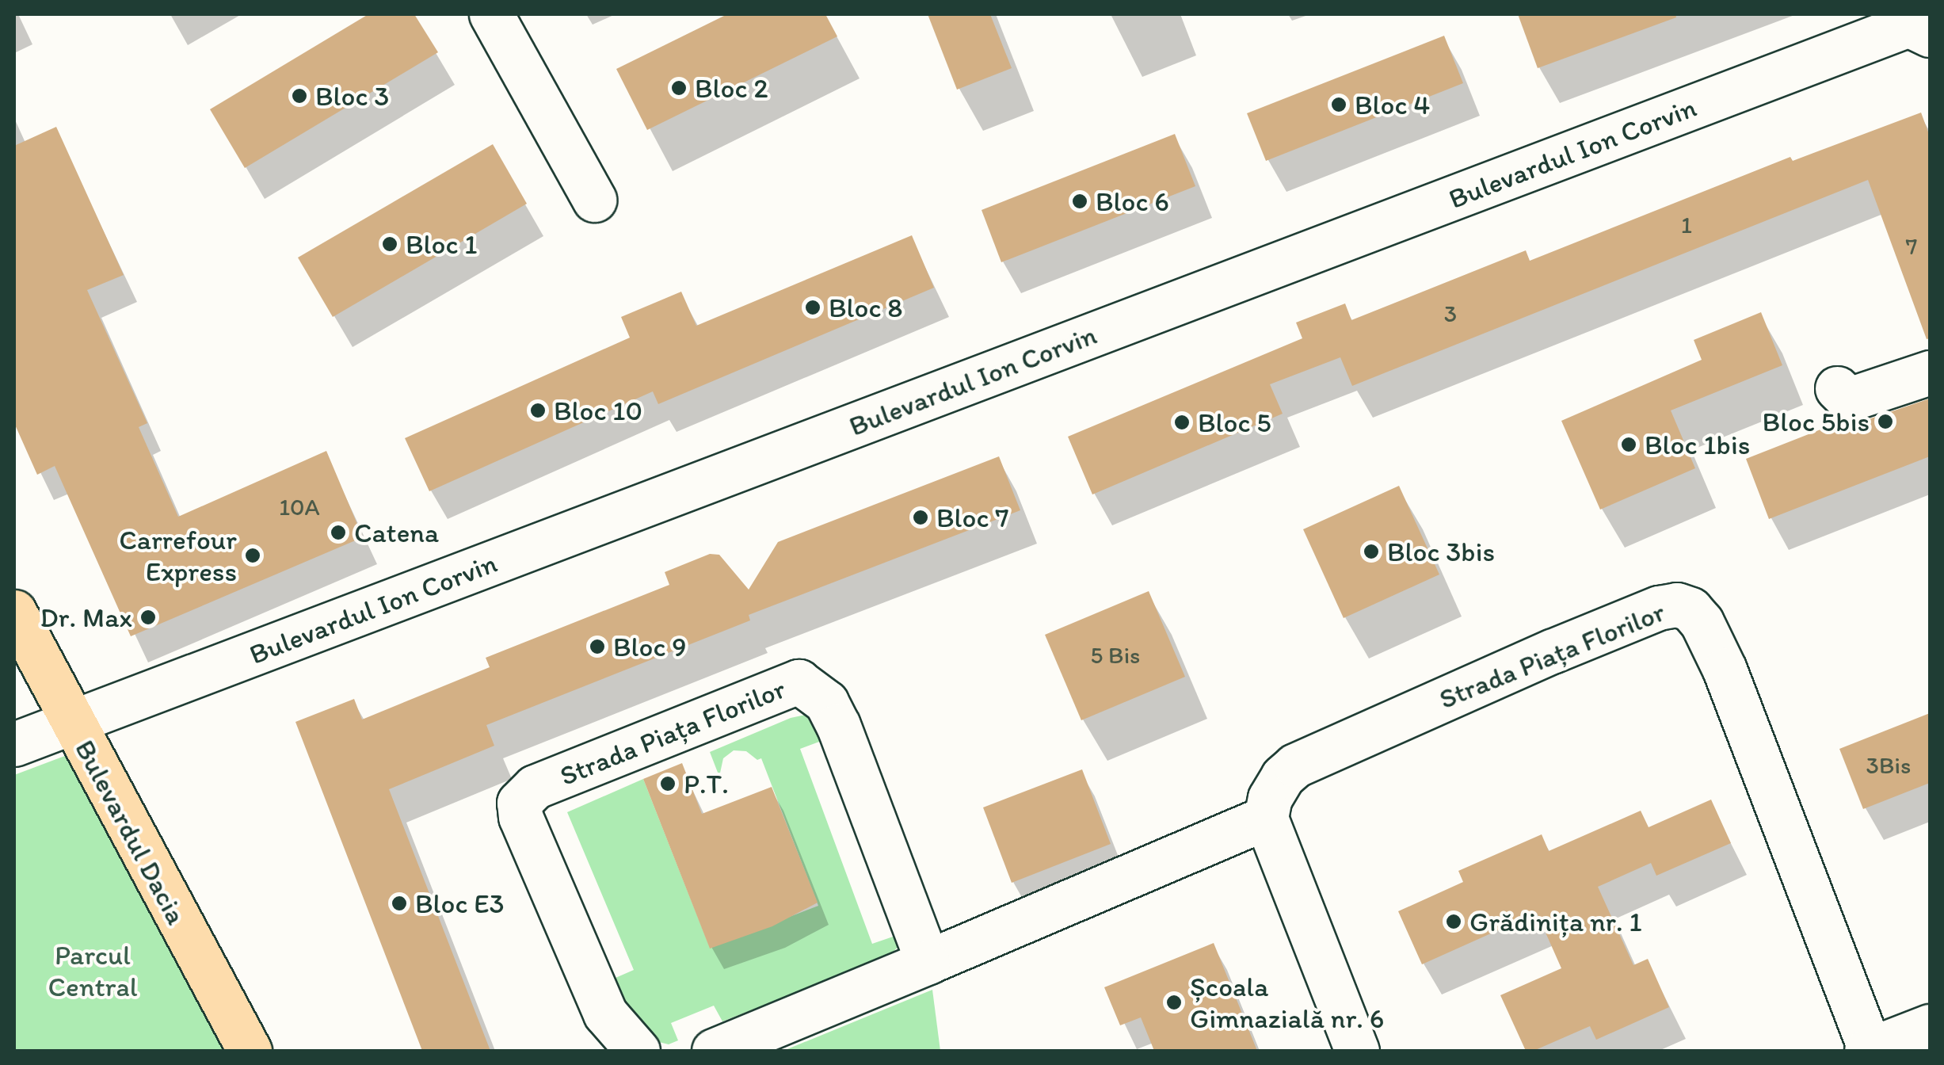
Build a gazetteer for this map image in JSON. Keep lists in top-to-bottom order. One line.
{"streets":{"main road":["Bulevardul Dacia"],"street":["Bulevardul Ion Corvin","Strada Piața Florilor"]},"crossings":[["Bulevardul Ion Corvin","Bulevardul Dacia"]],"parks":["Parcul Central"],"places":["Bloc 2","Bloc 3","Bloc 4","Bloc 6","Bloc 1","Bloc 8","Bloc 10","Bloc 5bis","Bloc 5","Bloc 1bis","Bloc 7","Catena","Bloc 3bis","Carrefour Express","Dr. Max","Bloc 9","P.T.","Bloc E3","Grădinița nr. 1","Școala Gimnazială nr. 6"],"house_numbers":["1","7","3","10A","5 Bis","3Bis"]}
